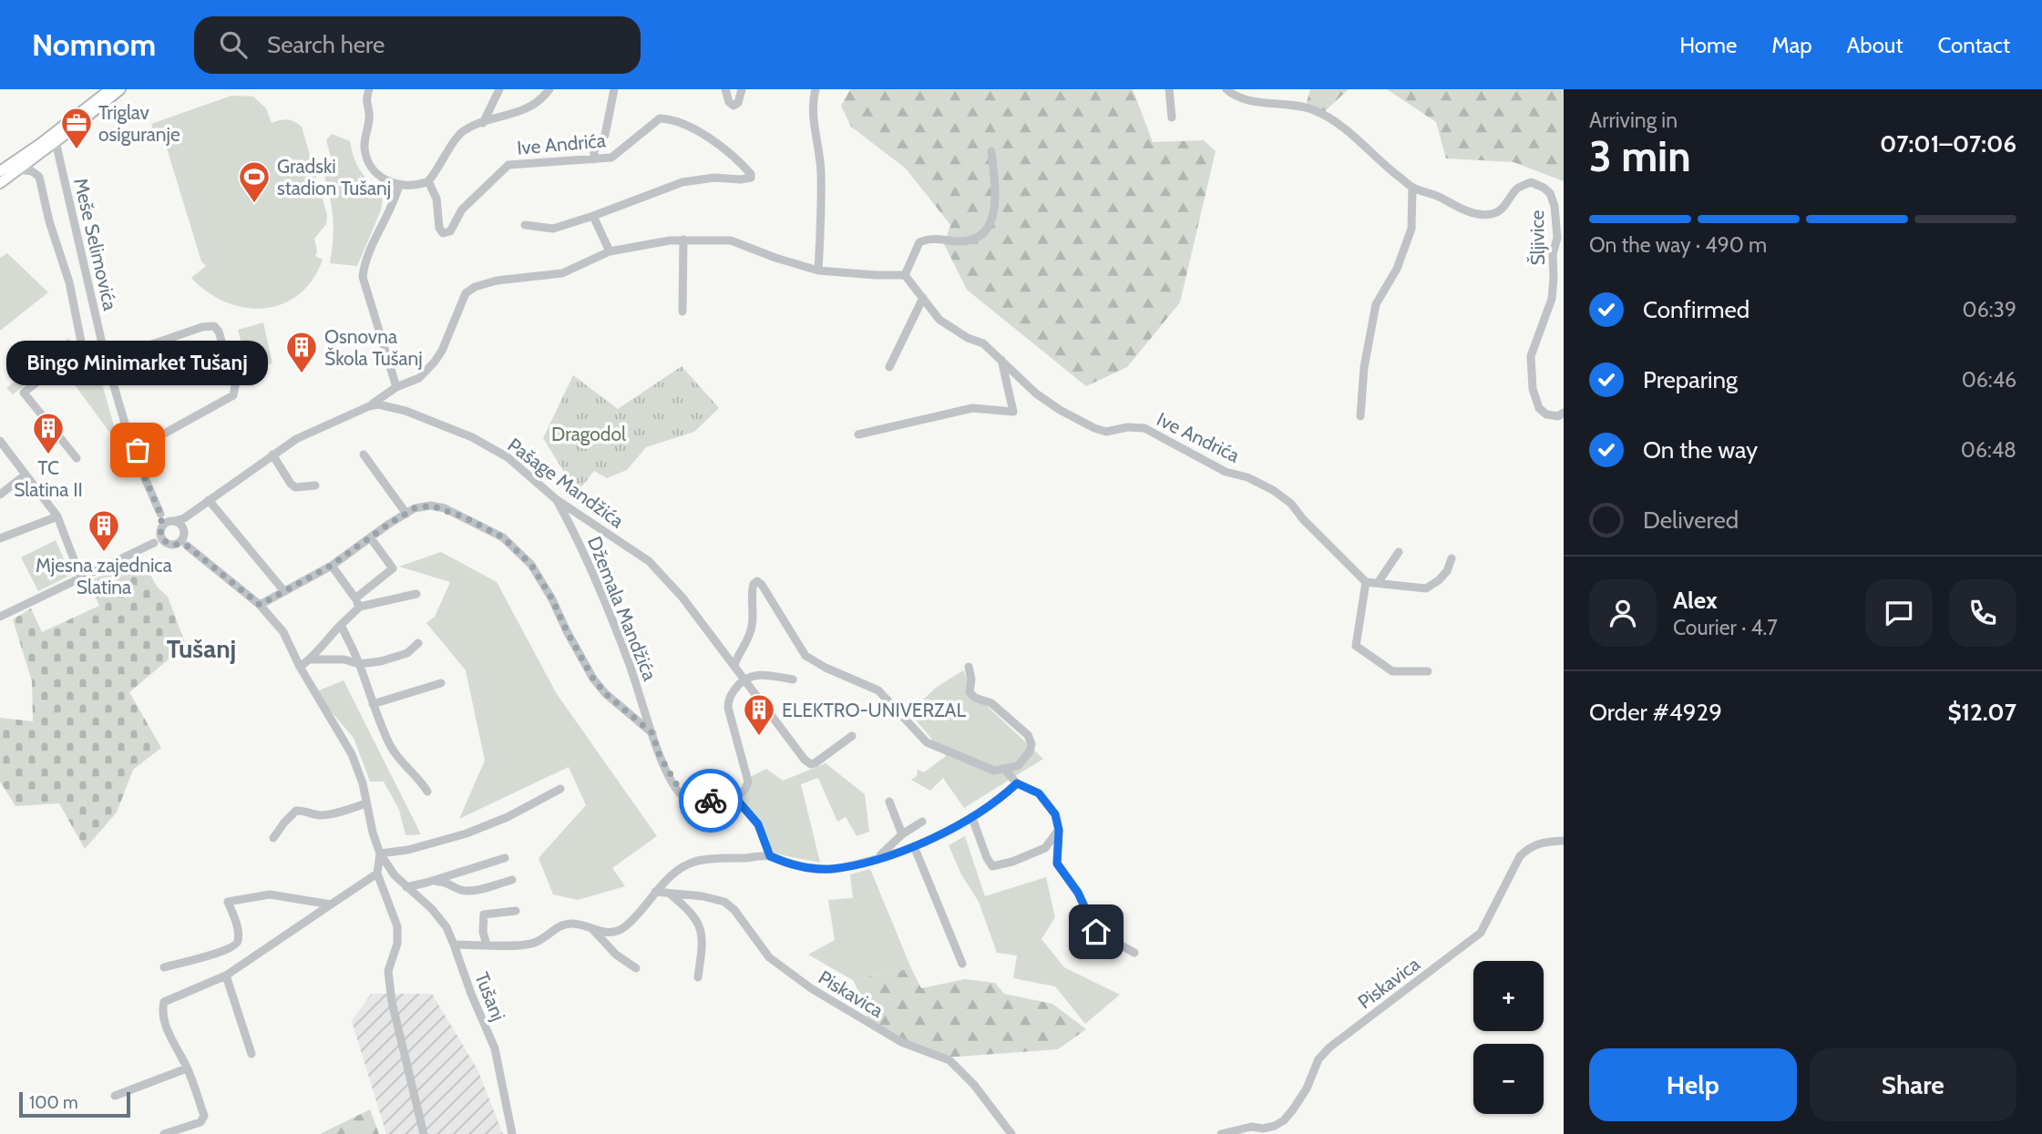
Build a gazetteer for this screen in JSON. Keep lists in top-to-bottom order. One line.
{"streets":{"street":["Ive Andrića","Šljivice","Meše Selimovića","Pašage Mandžića","Džemala Mandžića","Piskavica","Tušanj"]},"crossings":[["Meše Selimovića","Pašage Mandžića"],["Pašage Mandžića","Džemala Mandžića"]],"districts":["Tušanj"],"parks":["Dragodol"],"places":{"office":["Triglav osiguranje"],"sports":["Gradski stadion Tušanj"],"building":["Osnovna Škola Tušanj","TC Slatina II","Mjesna zajednica Slatina","ELEKTRO-UNIVERZAL"],"other":["Bingo Minimarket Tušanj"]},"scale_bar":"100 m","page":{"header":"Nomnom","search":"Search here","nav":["Home","Map","About","Contact"],"heading":["3 min","Arriving in","07:01–07:06"],"panel":["Alex","Courier · 4.7","Order #4929","$12.07"],"bar":"On the way · 490 m","list":[["Confirmed","06:39"],["Preparing","06:46"],["On the way","06:48"],"Delivered"],"bubble":"Bingo Minimarket Tušanj","map_buttons":["+","−"],"buttons":["Help","Share"],"scale":"100 m"}}
